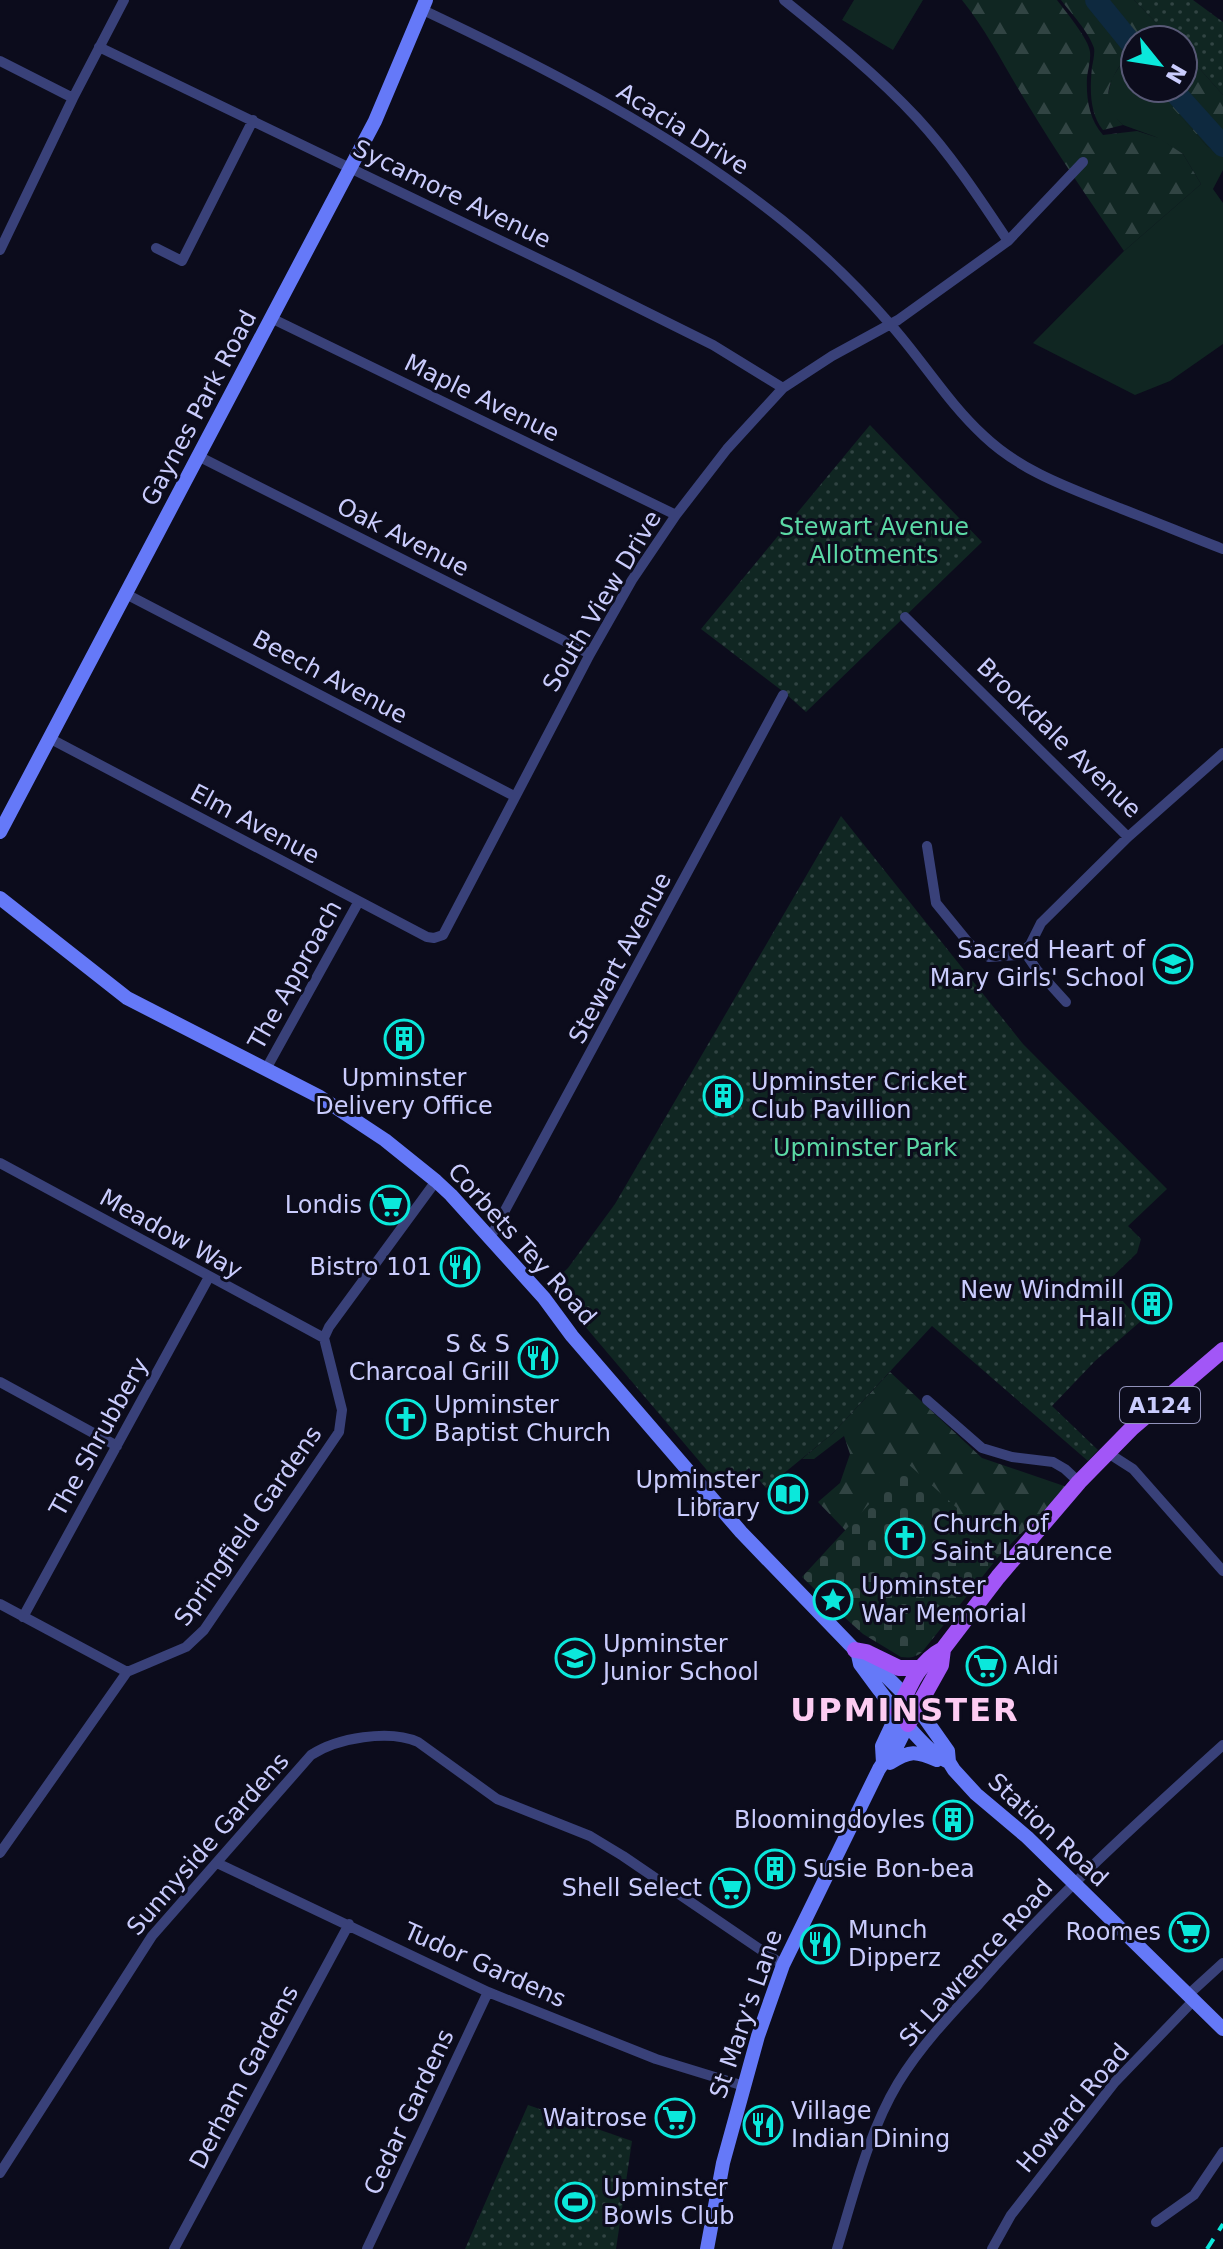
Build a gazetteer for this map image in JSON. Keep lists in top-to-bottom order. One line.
{"streets":{"main road":["Gaynes Park Road","Corbets Tey Road","A124","Station Road","St Mary's Lane"],"street":["Acacia Drive","Sycamore Avenue","Maple Avenue","Oak Avenue","South View Drive","Beech Avenue","Brookdale Avenue","Elm Avenue","Stewart Avenue","The Approach","Meadow Way","The Shrubbery","Springfield Gardens","Sunnyside Gardens","St Lawrence Road","Tudor Gardens","Derham Gardens","Howard Road","Cedar Gardens"]},"crossings":[["Acacia Drive","Gaynes Park Road"],["Acacia Drive","South View Drive"],["Sycamore Avenue","Gaynes Park Road"],["Sycamore Avenue","South View Drive"],["Maple Avenue","Gaynes Park Road"],["Maple Avenue","South View Drive"],["Gaynes Park Road","Oak Avenue"],["Gaynes Park Road","Beech Avenue"],["Gaynes Park Road","Elm Avenue"],["Oak Avenue","South View Drive"],["South View Drive","Beech Avenue"],["South View Drive","Elm Avenue"],["Elm Avenue","The Approach"],["Stewart Avenue","Corbets Tey Road"],["The Approach","Corbets Tey Road"],["Meadow Way","The Shrubbery"],["Meadow Way","Springfield Gardens"],["Corbets Tey Road","Station Road"],["Corbets Tey Road","St Mary's Lane"],["Station Road","St Lawrence Road"],["Station Road","St Mary's Lane"],["Station Road","Howard Road"],["Sunnyside Gardens","Tudor Gardens"],["Sunnyside Gardens","St Mary's Lane"],["Tudor Gardens","St Mary's Lane"],["Tudor Gardens","Derham Gardens"],["Tudor Gardens","Cedar Gardens"]],"districts":["UPMINSTER"],"parks":["Stewart Avenue Allotments","Upminster Park"],"places":{"school or university":["Sacred Heart of Mary Girls' School","Upminster Junior School"],"building":["Upminster Delivery Office","Upminster Cricket Club Pavillion","New Windmill Hall","Bloomingdoyles","Susie Bon-bea"],"supermarket":["Londis","Aldi","Shell Select","Roomes","Waitrose"],"restaurant":["Bistro 101","S & S Charcoal Grill","Munch Dipperz","Village Indian Dining"],"church":["Upminster Baptist Church","Church of Saint Laurence"],"library":["Upminster Library"],"place":["Upminster War Memorial"],"sports":["Upminster Bowls Club"]},"north":"bottom right"}
